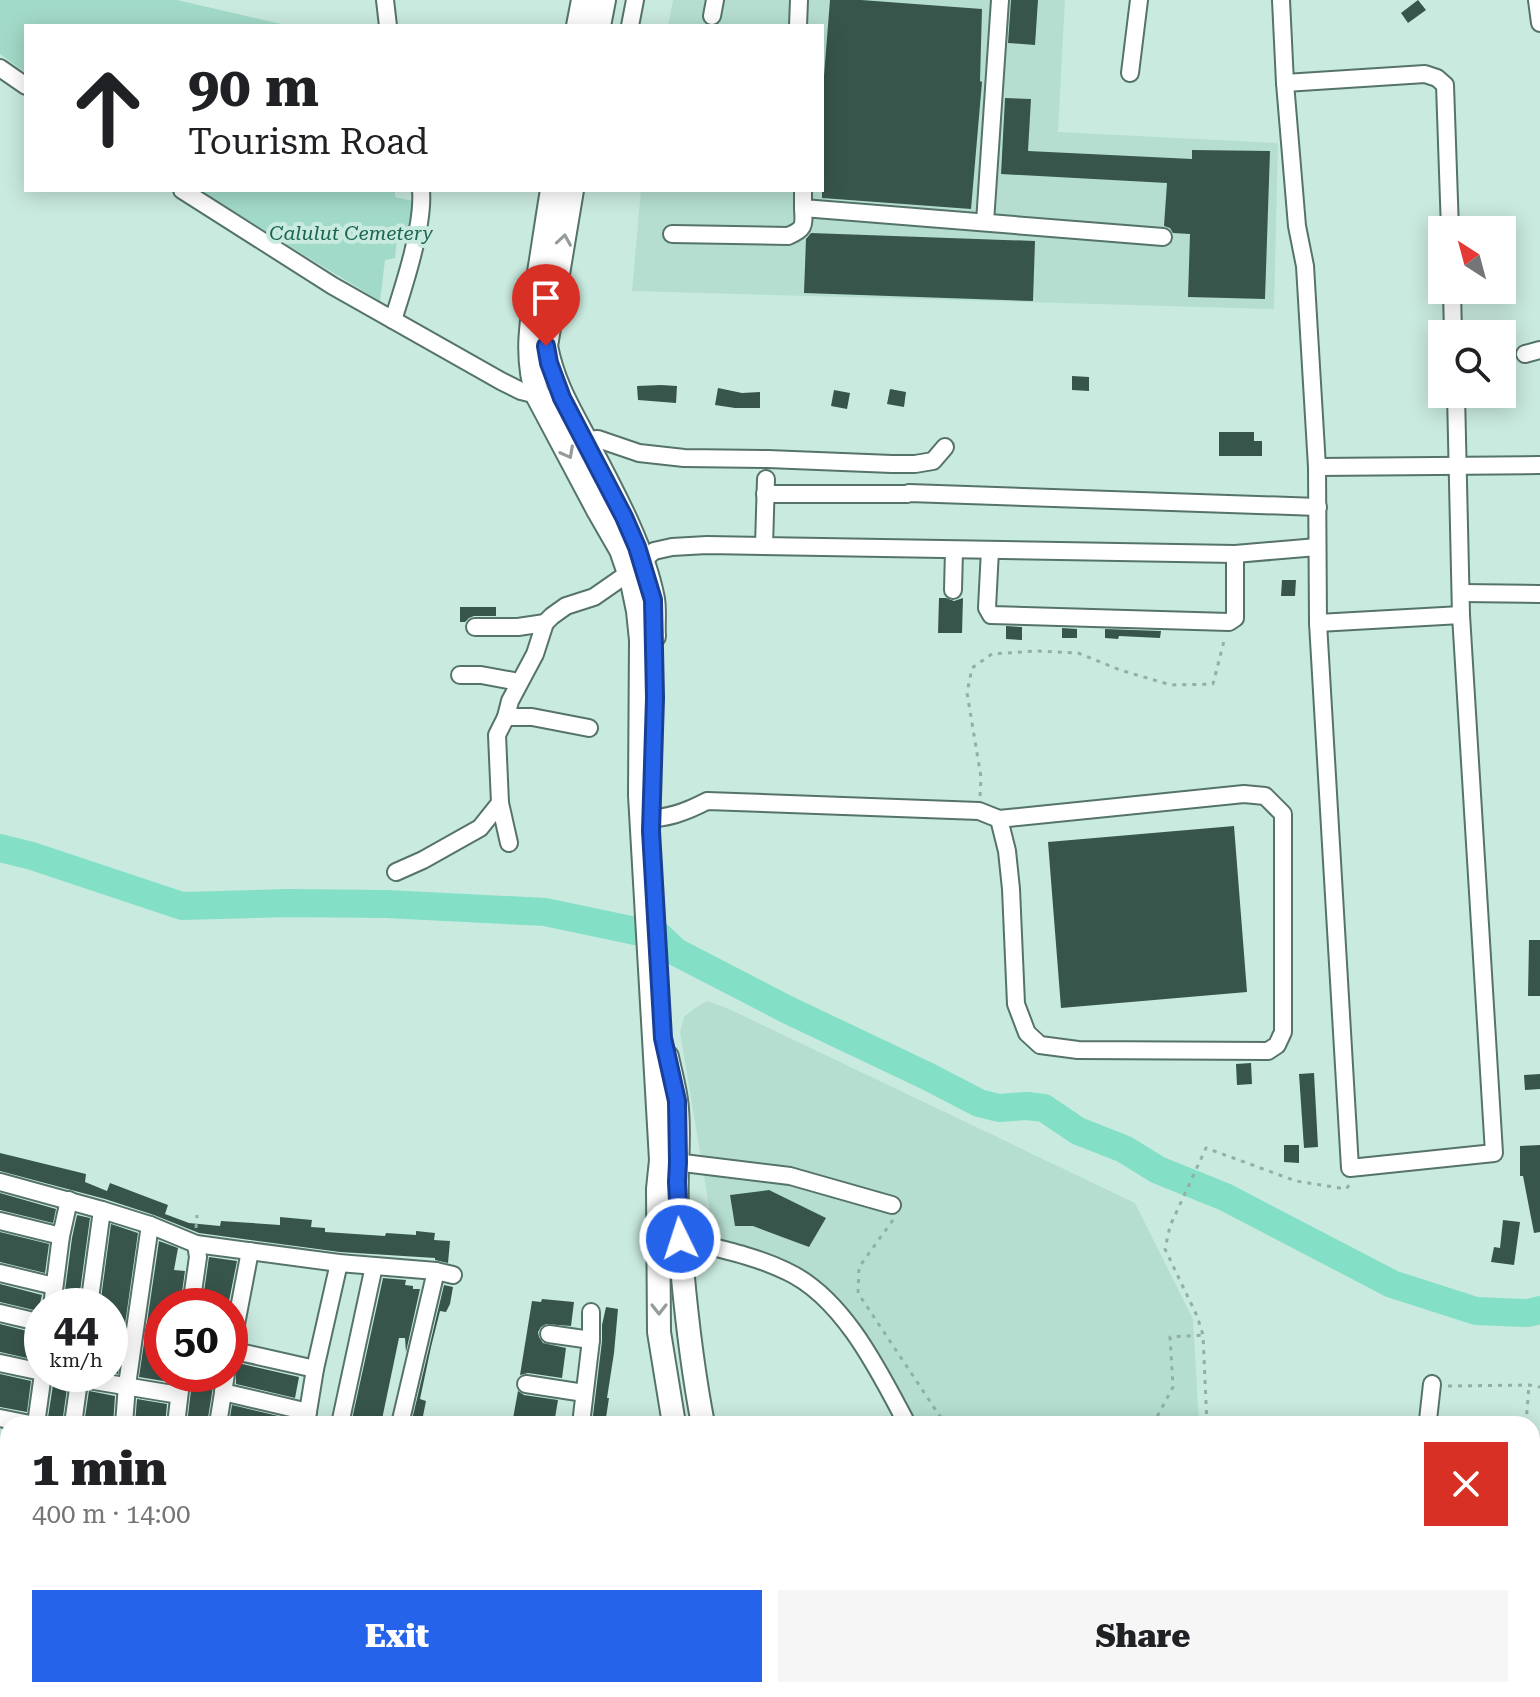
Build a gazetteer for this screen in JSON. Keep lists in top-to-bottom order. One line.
{"parks":["Calulut Cemetery"],"north":"top left","page":{"turn":["90 m","Tourism Road"],"speed":"44 km/h","limit":"50","heading":["1 min","400 m · 14:00"],"buttons":["Exit","Share"]}}
